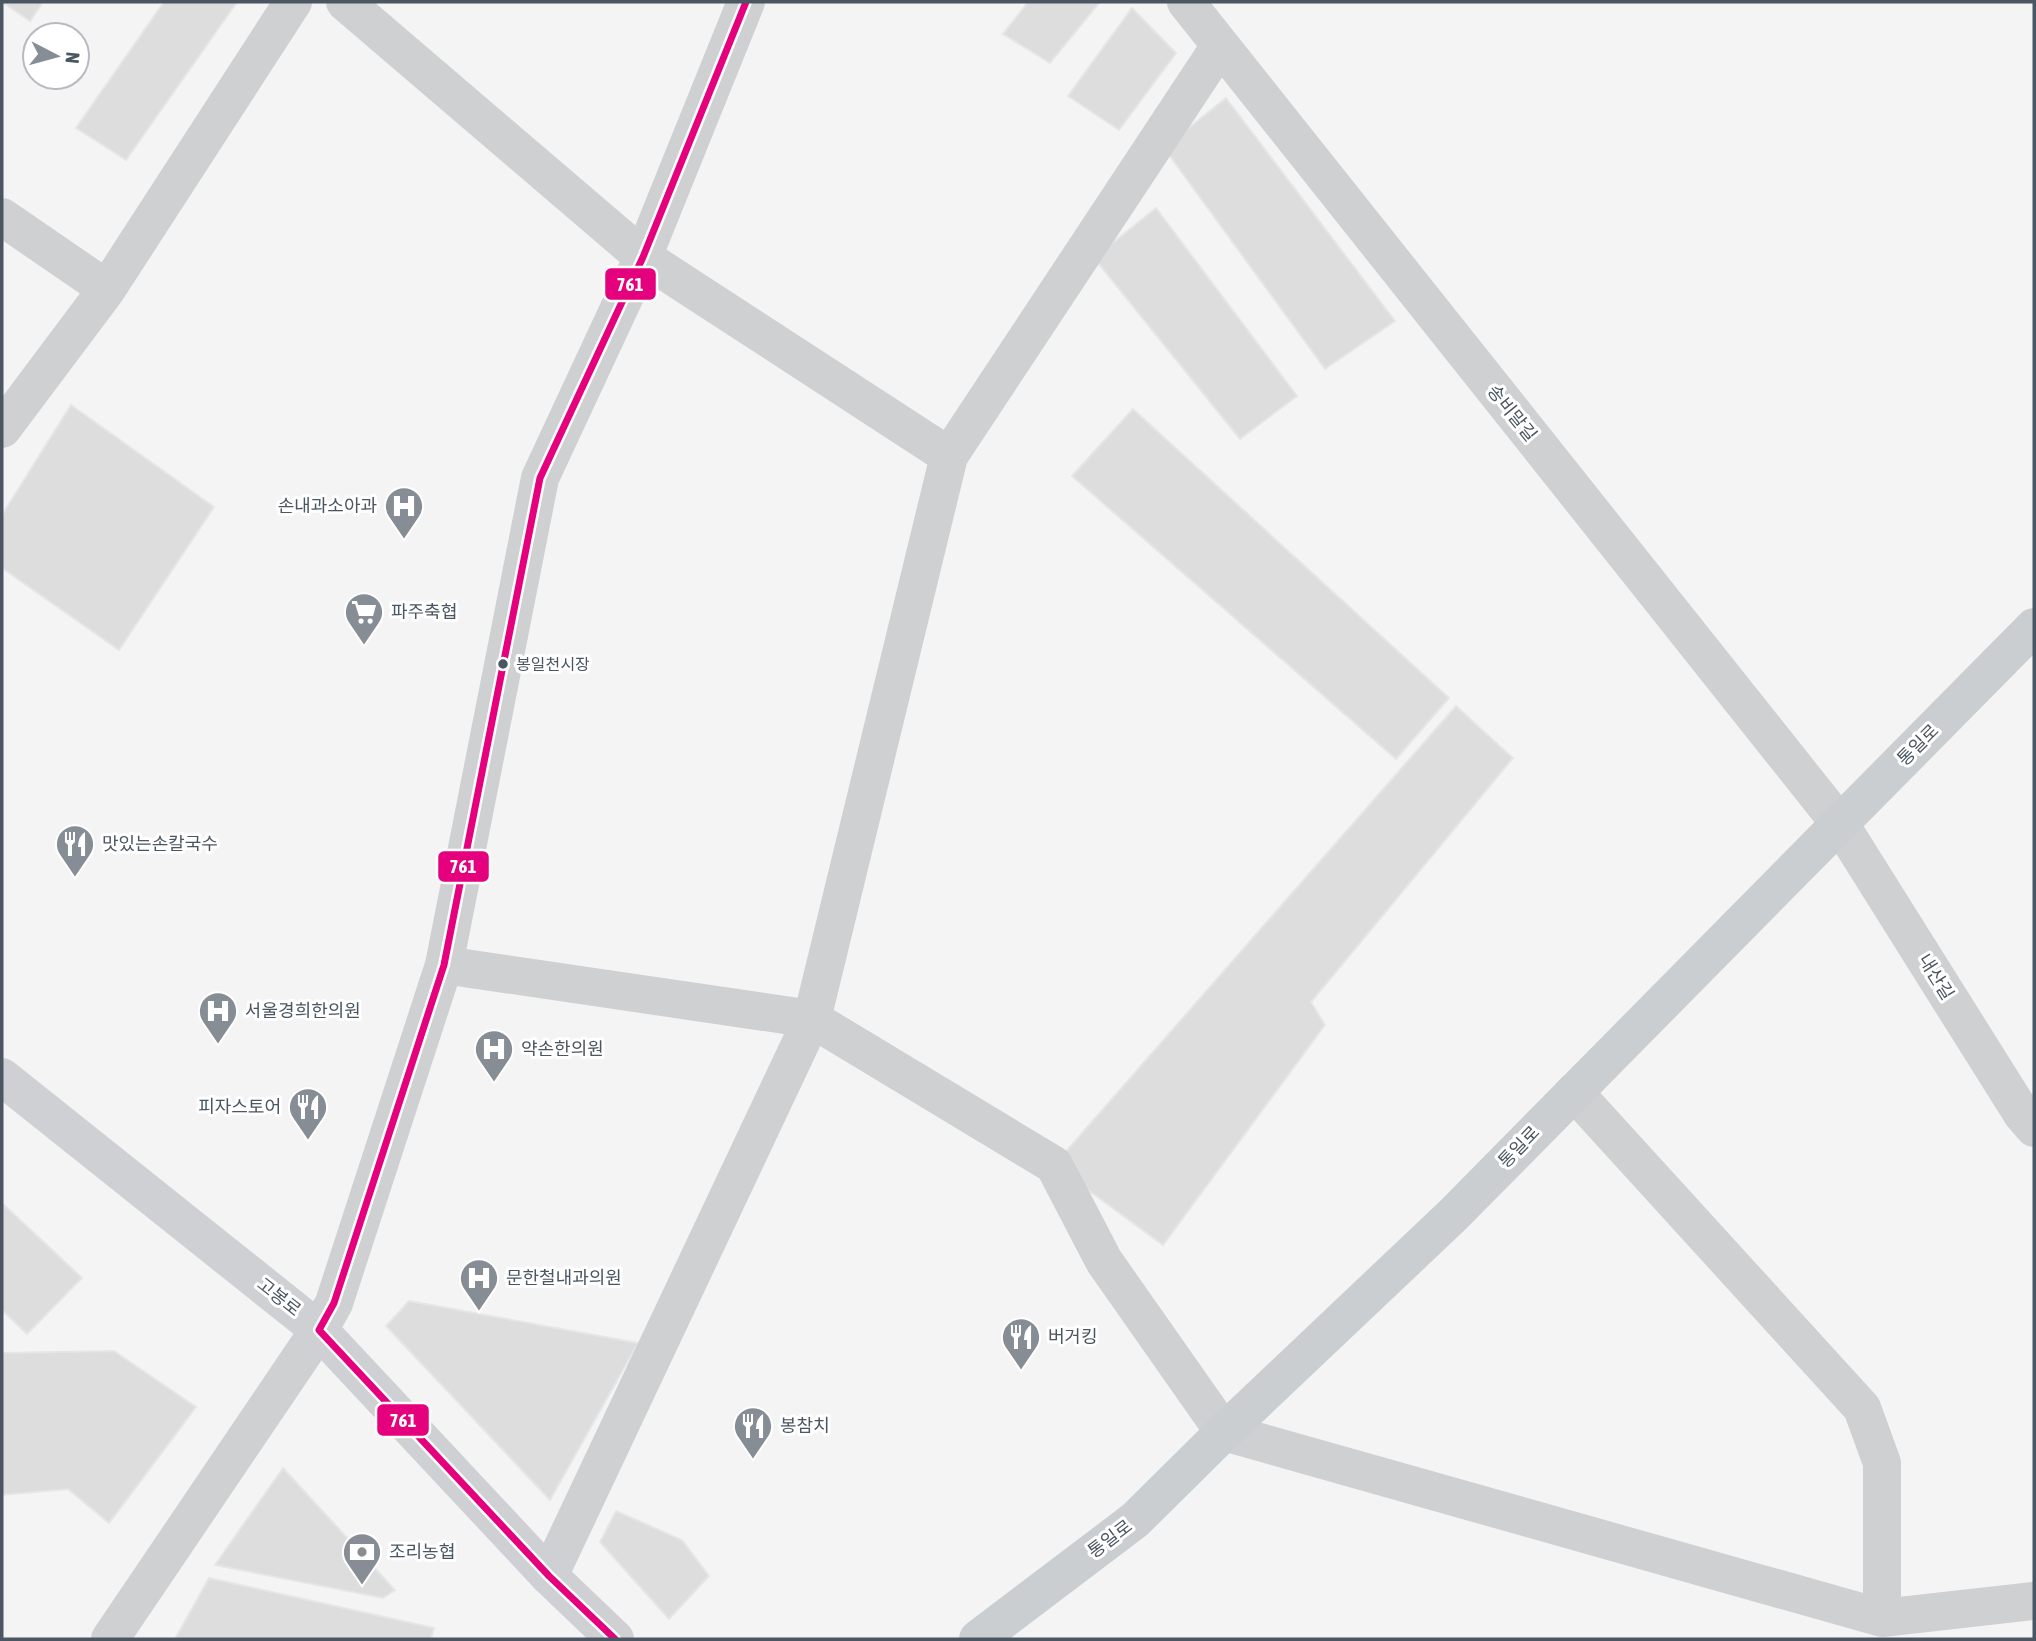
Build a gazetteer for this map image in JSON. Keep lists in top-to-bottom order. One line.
{"streets":{"main road":["통일로","고봉로"],"street":["송비말길","내산길"]},"crossings":[["송비말길","통일로"],["송비말길","내산길"],["통일로","내산길"]],"places":{"hospital":["손내과소아과","서울경희한의원","약손한의원","문한철내과의원"],"supermarket":["파주축협"],"other":["봉일천시장"],"restaurant":["맛있는손칼국수","피자스토어","버거킹","봉참치"],"bank":["조리농협"]},"lines":["transit line 761"],"north":"right"}
